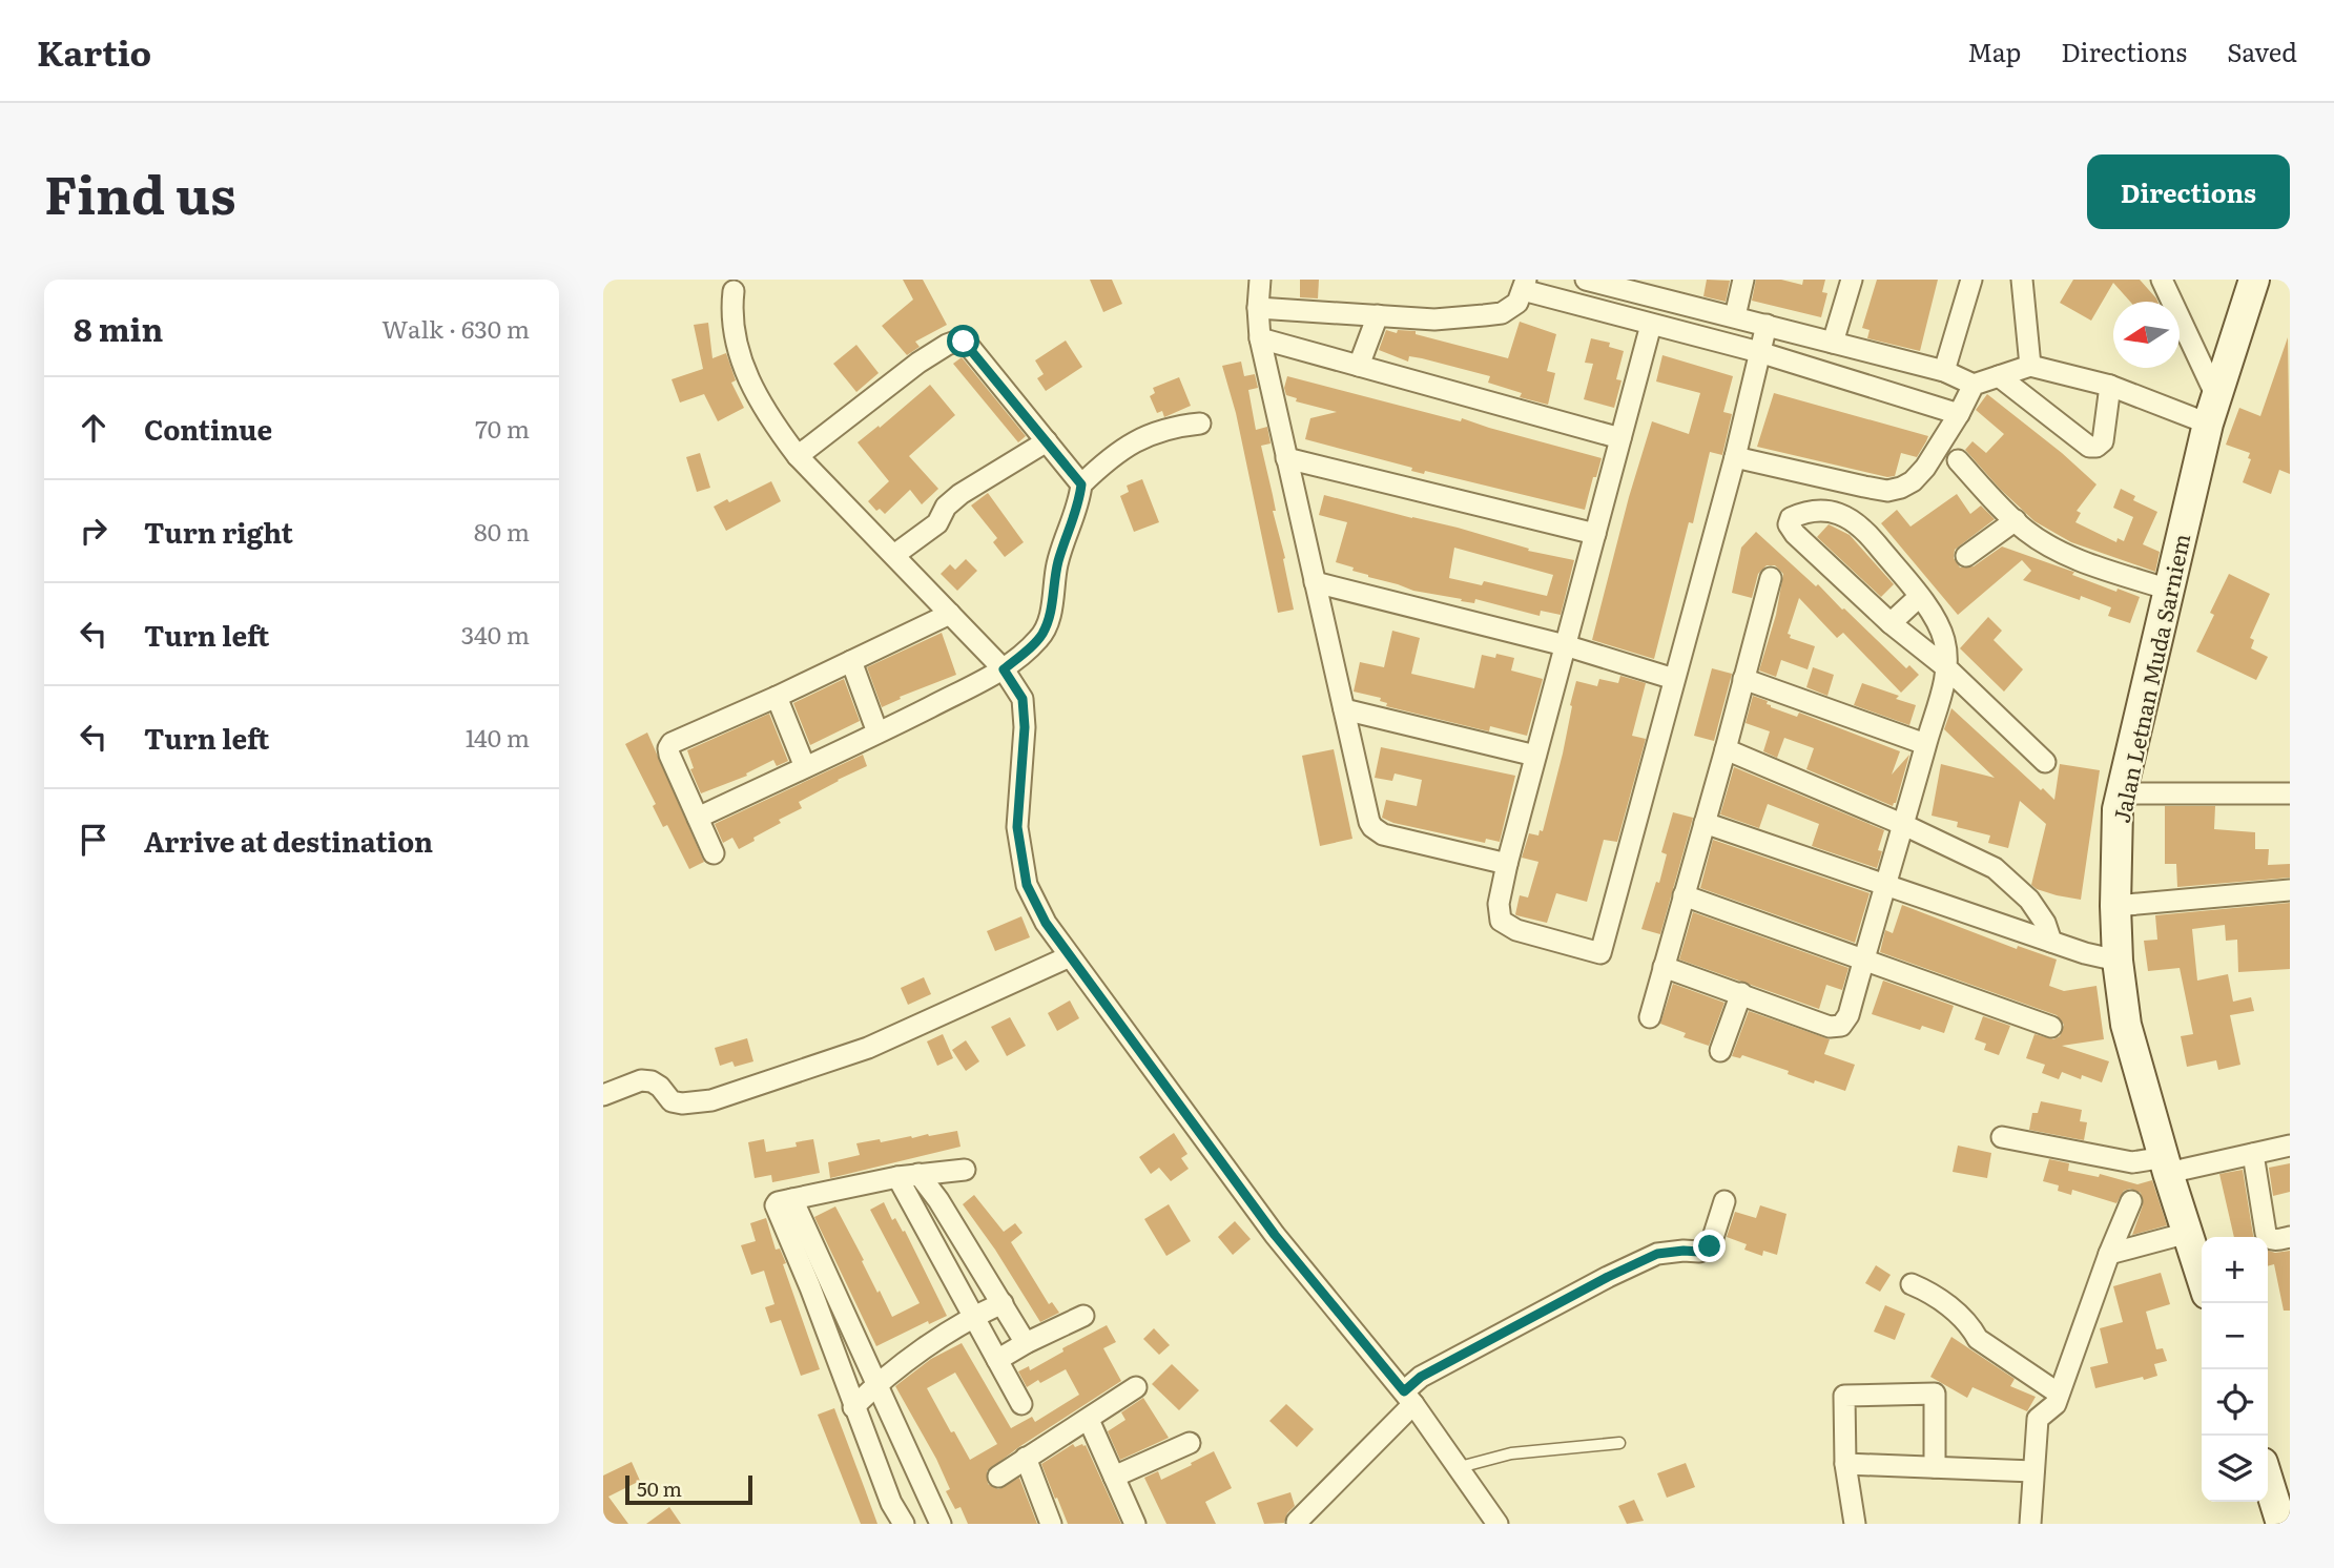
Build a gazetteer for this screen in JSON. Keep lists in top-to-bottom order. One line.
{"streets":{"main road":["Jalan Letnan Muda Sarniem"]},"scale_bar":"50 m","north":"left","page":{"header":"Kartio","nav":["Map","Directions","Saved"],"title":"Find us","buttons":"Directions","heading":["8 min","Walk · 630 m"],"list":[["Continue","70 m"],["Turn right","80 m"],["Turn left","340 m"],["Turn left","140 m"],"Arrive at destination"],"map_buttons":["+","−"],"scale":"50 m"}}
